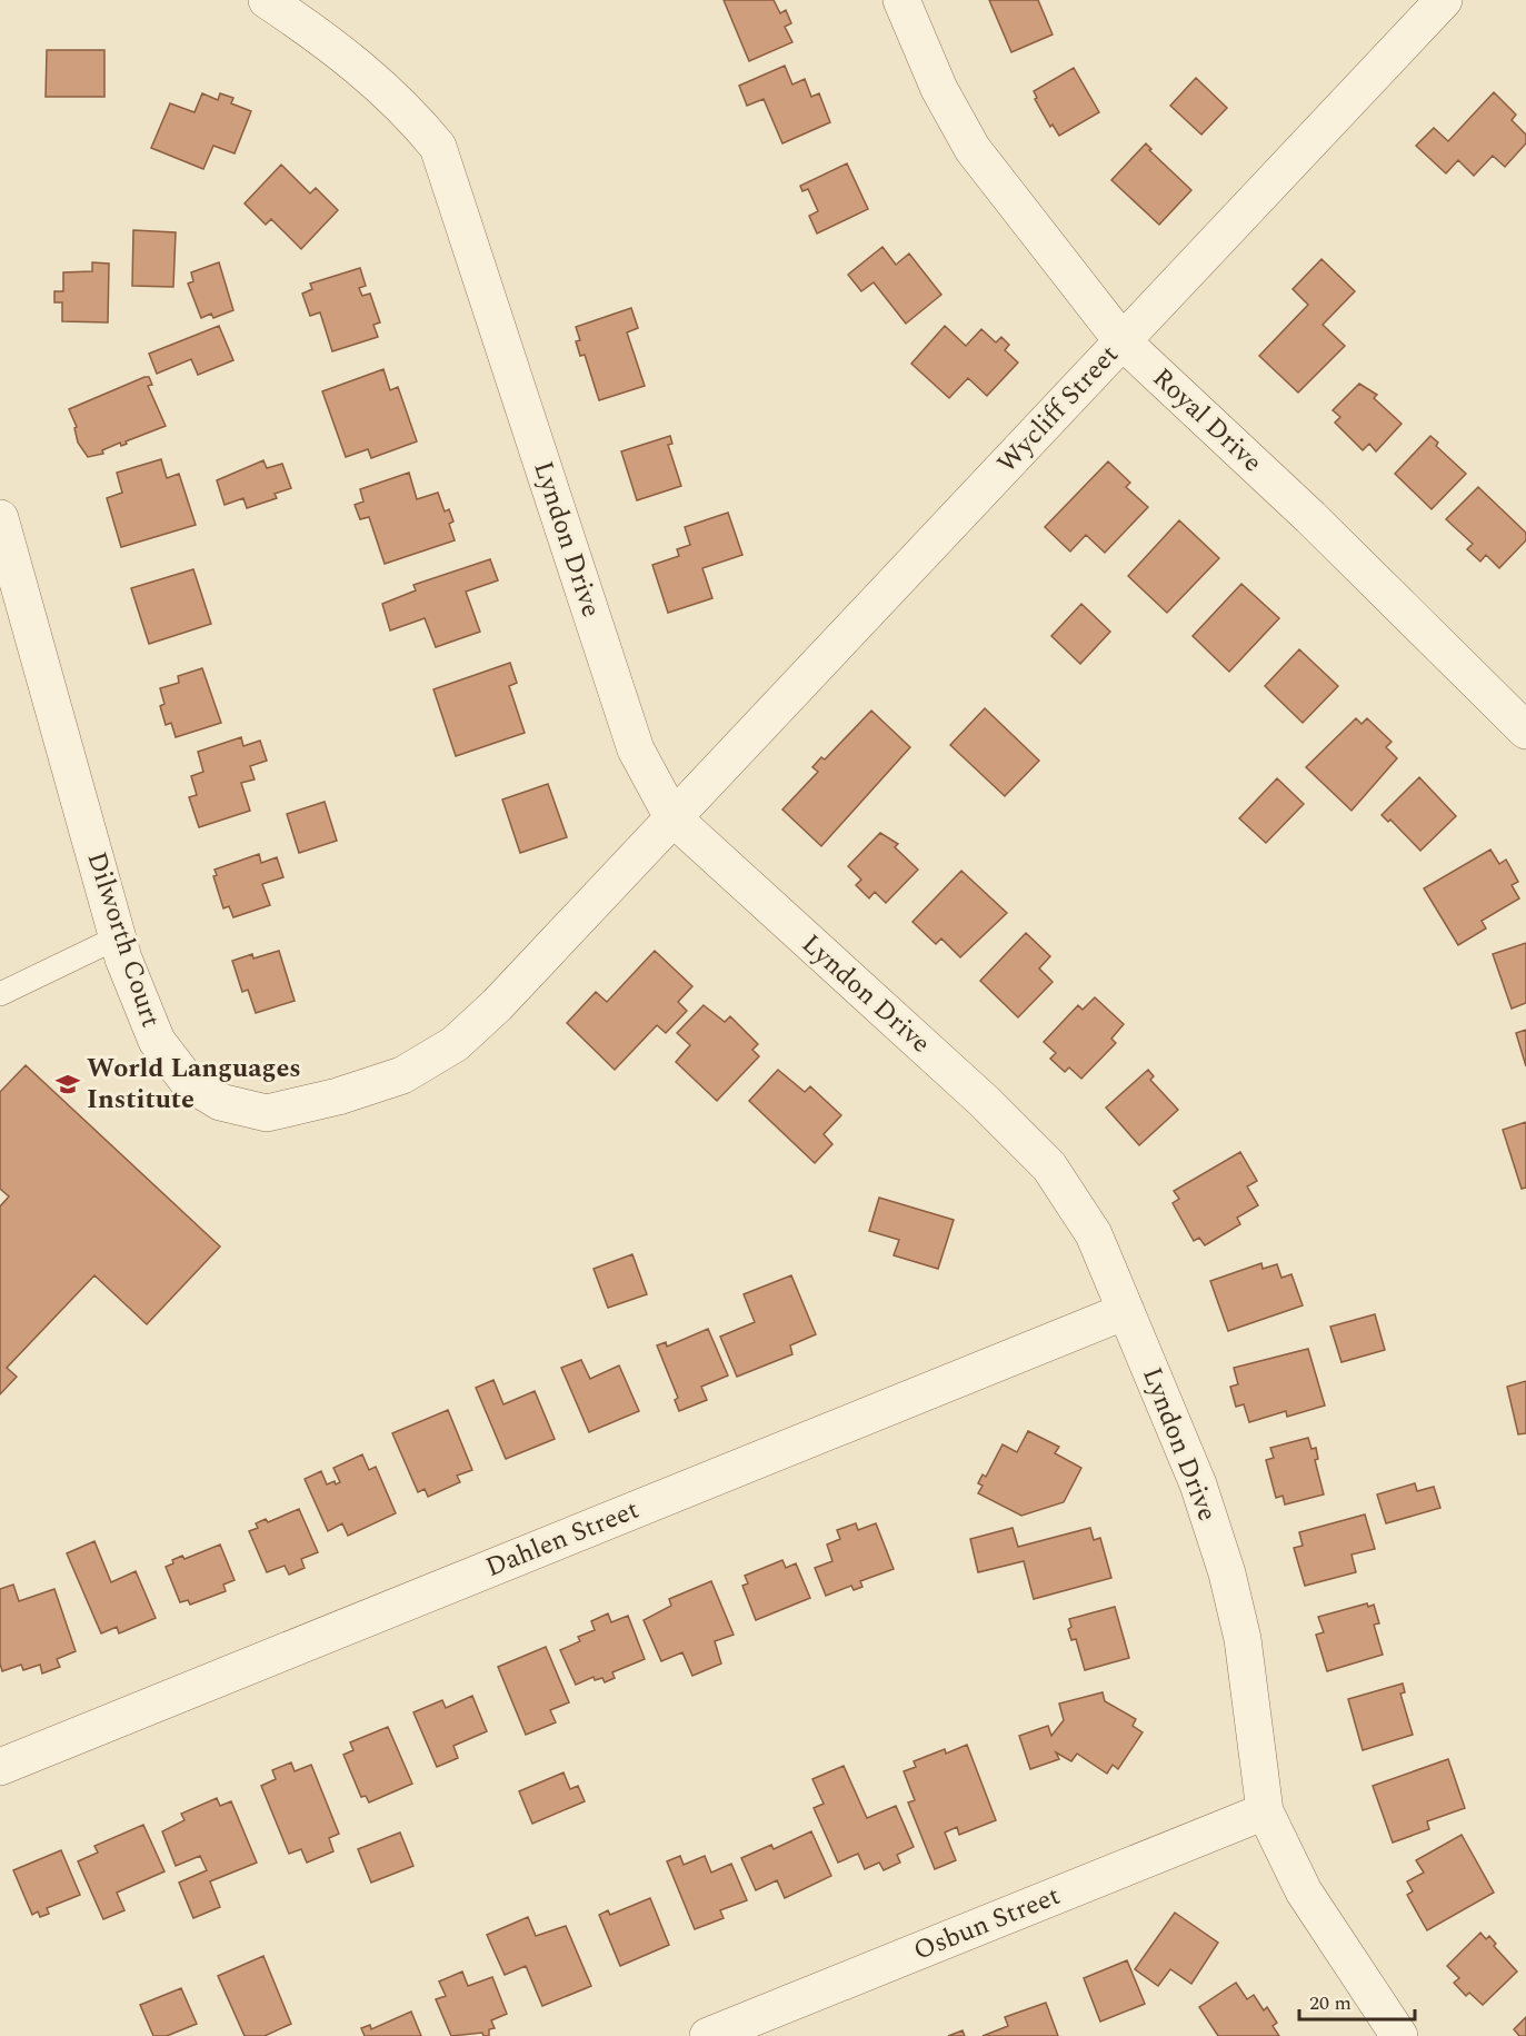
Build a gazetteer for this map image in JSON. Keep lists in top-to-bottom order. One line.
{"streets":{"street":["Wycliff Street","Royal Drive","Lyndon Drive","Dilworth Court","Dahlen Street","Osbun Street"]},"crossings":[["Wycliff Street","Royal Drive"],["Wycliff Street","Lyndon Drive"],["Wycliff Street","Dilworth Court"],["Lyndon Drive","Dilworth Court"],["Lyndon Drive","Dahlen Street"],["Lyndon Drive","Osbun Street"]],"places":{"school or university":["World Languages Institute"]},"scale_bar":"20 m"}
